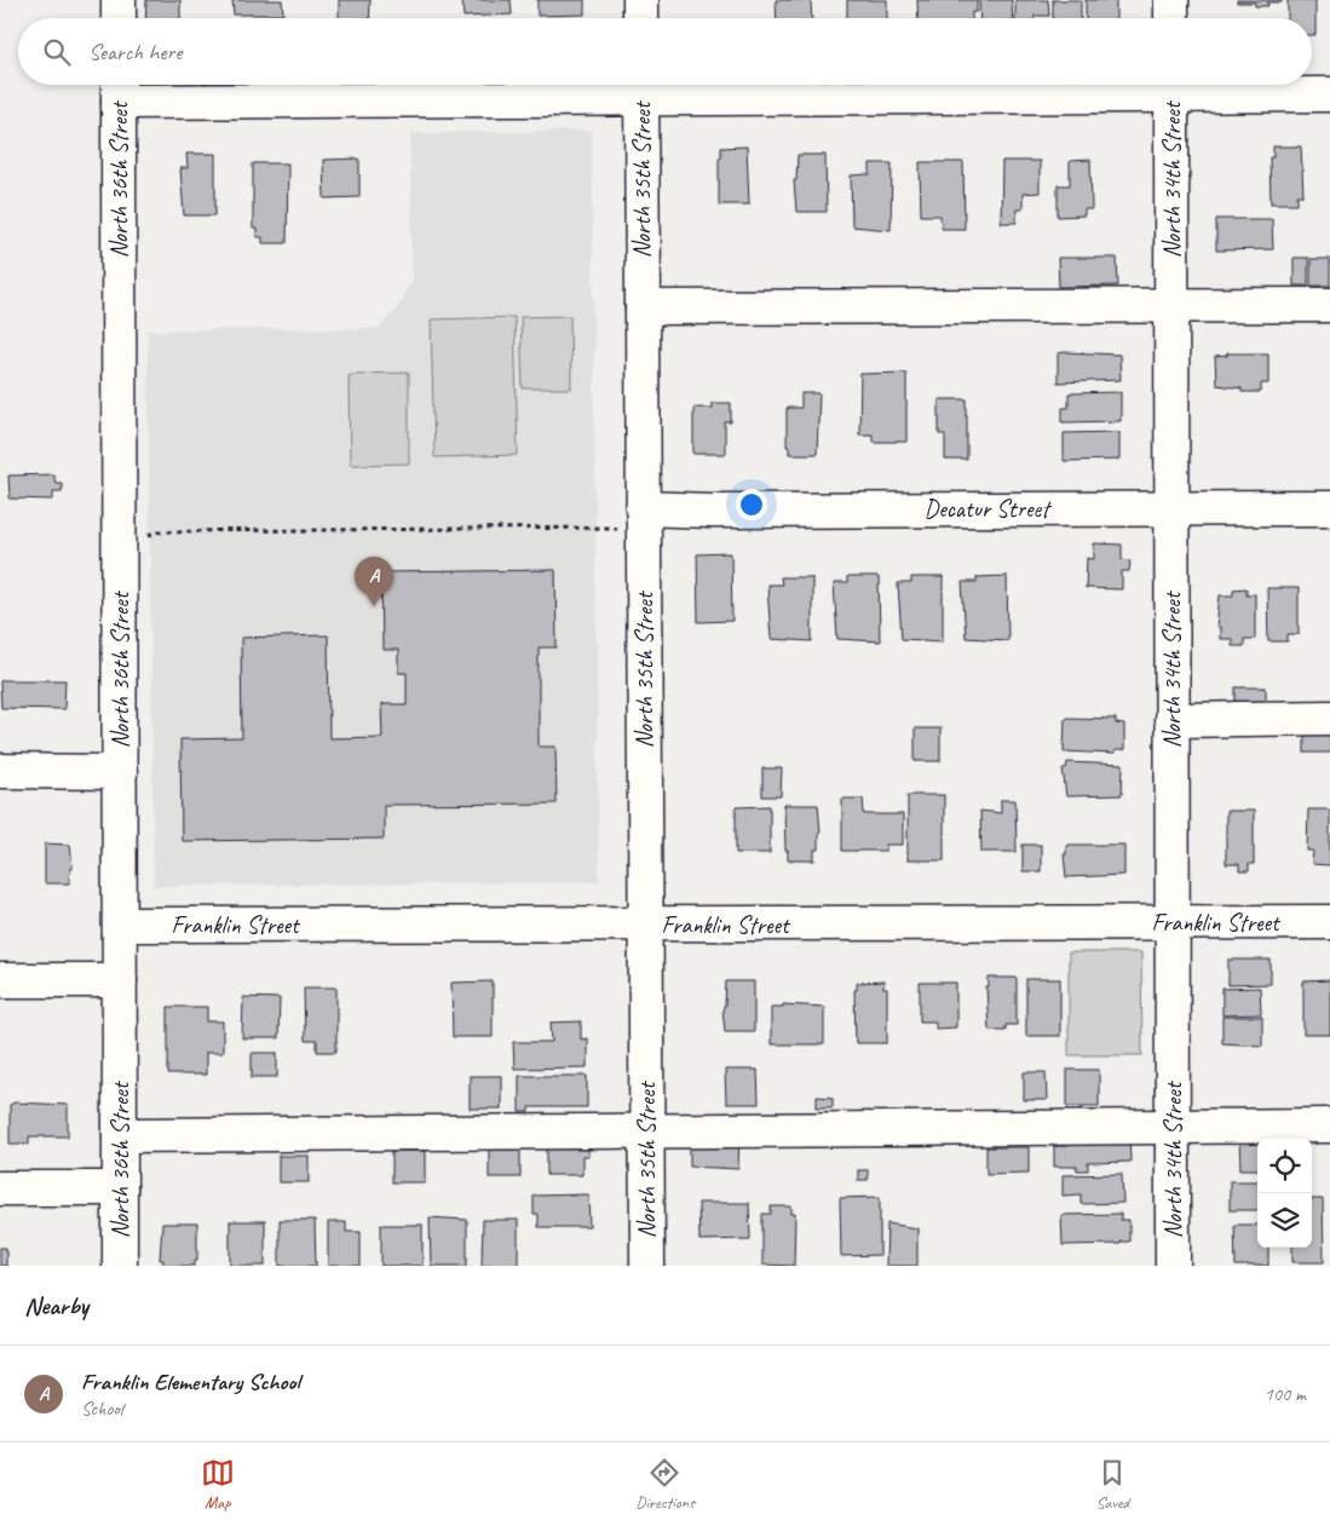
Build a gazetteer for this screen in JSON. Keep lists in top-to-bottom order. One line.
{"streets":{"street":["North 36th Street","North 35th Street","North 34th Street","Decatur Street","Franklin Street"]},"crossings":[["North 36th Street","Franklin Street"],["North 35th Street","Decatur Street"],["North 35th Street","Franklin Street"],["North 34th Street","Decatur Street"],["North 34th Street","Franklin Street"]],"page":{"search":"Search here","pins":"A","heading":"Nearby","list":[{"mark":"A","name":"Franklin Elementary School","note":"School","value":"100 m"}],"nav":["Map","Directions","Saved"]}}
